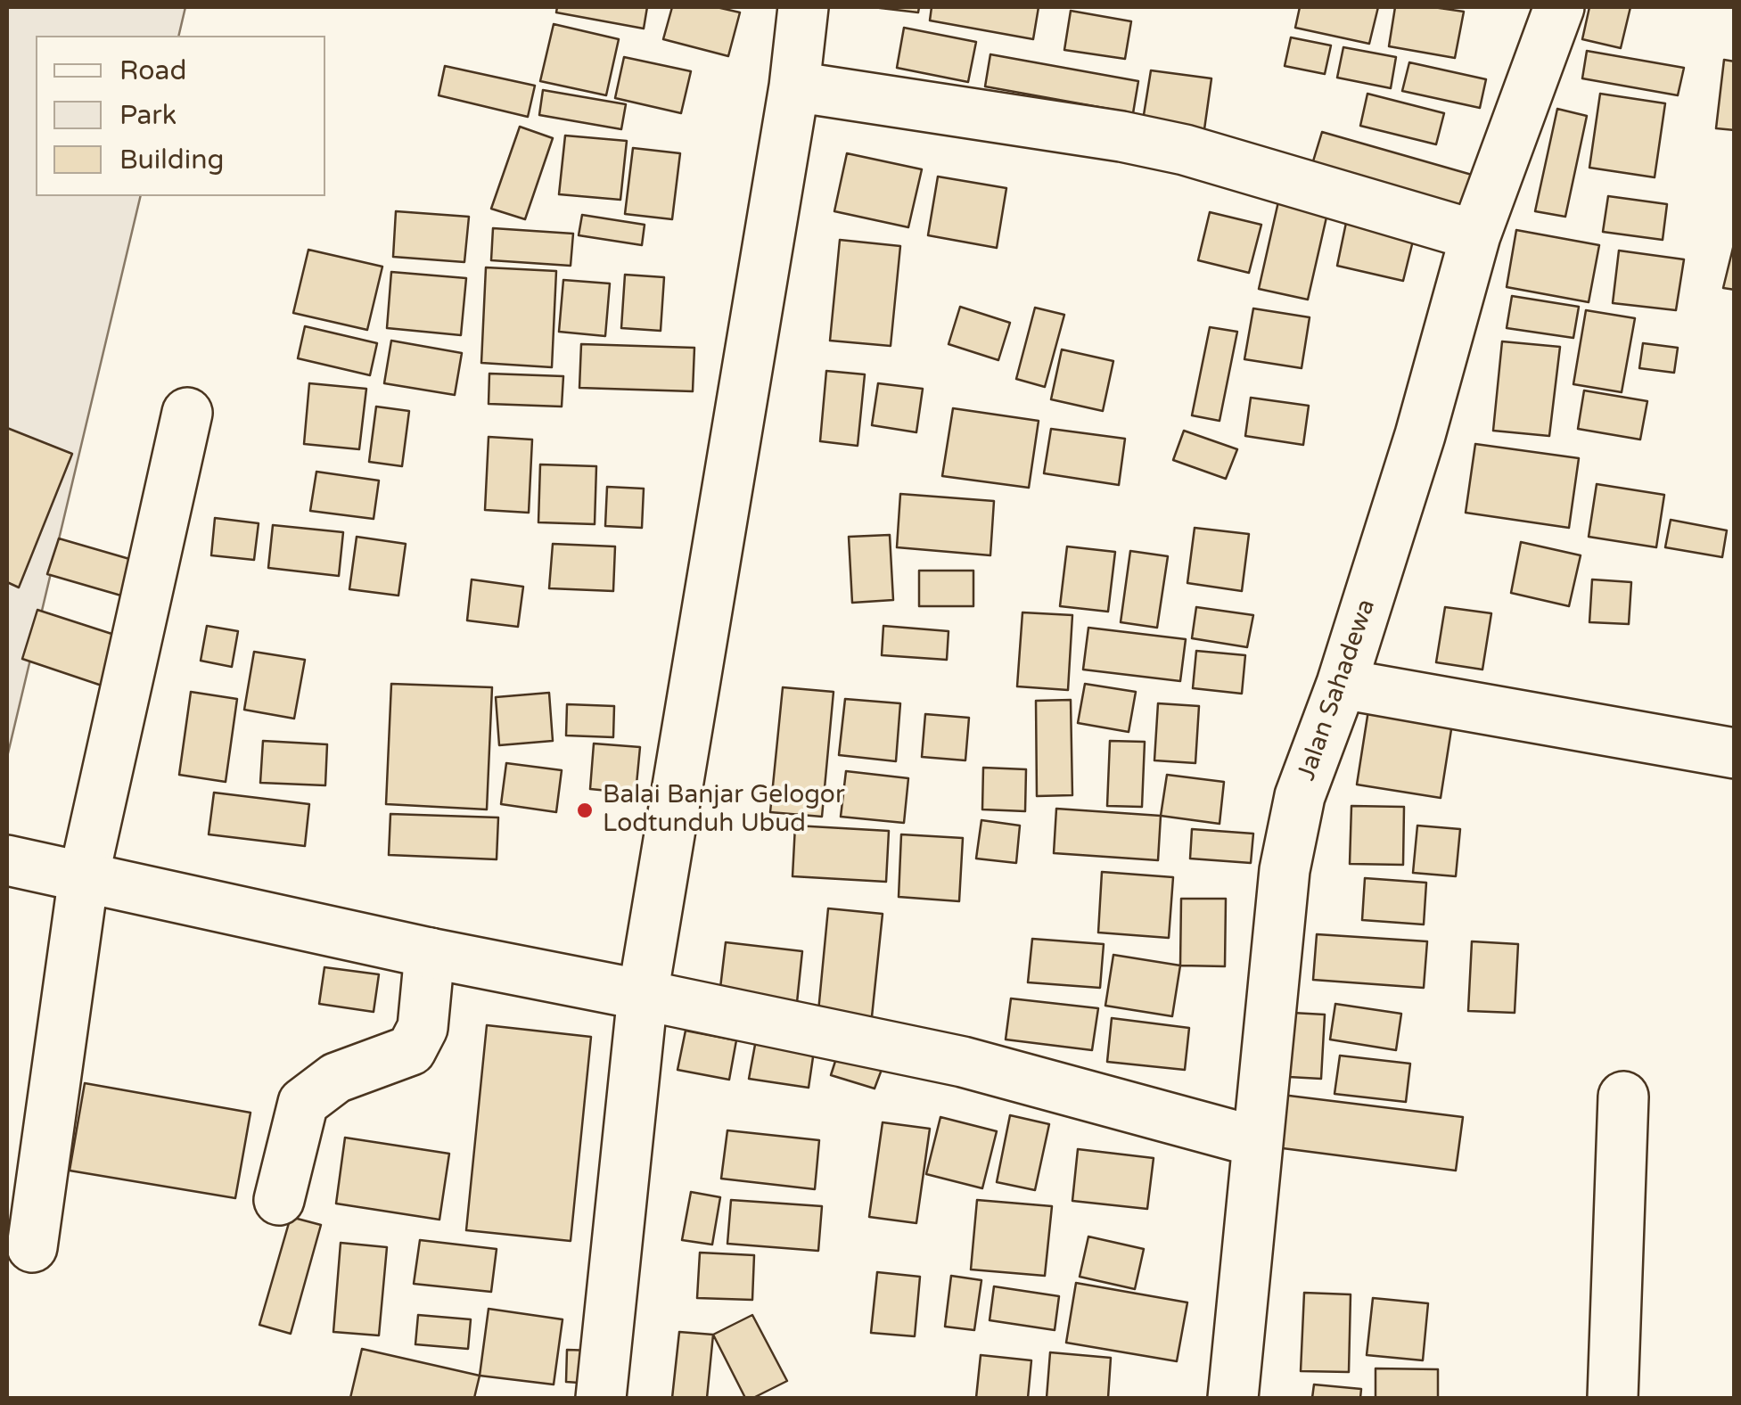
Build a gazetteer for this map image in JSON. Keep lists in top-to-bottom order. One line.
{"streets":{"street":["Jalan Sahadewa"]},"places":["Balai Banjar Gelogor Lodtunduh Ubud"],"legend":["Road","Park","Building"]}
